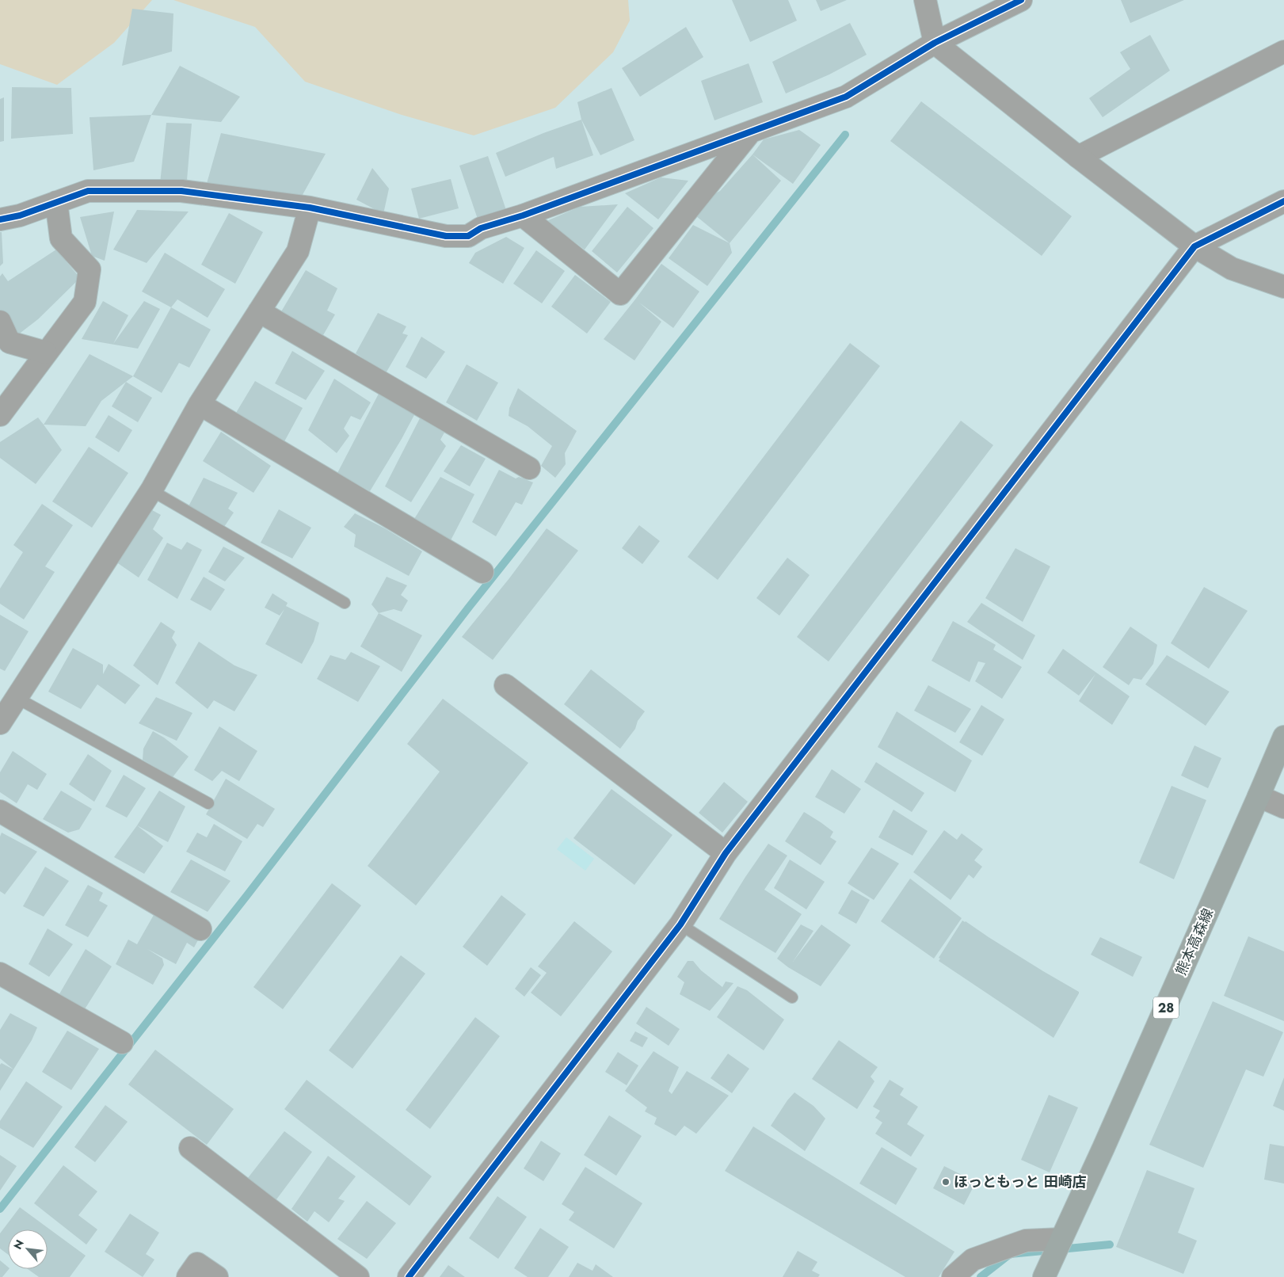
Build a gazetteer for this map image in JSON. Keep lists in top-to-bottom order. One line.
{"streets":{"main road":["熊本高森線","28"]},"places":["ほっともっと 田崎店"],"north":"top left"}
